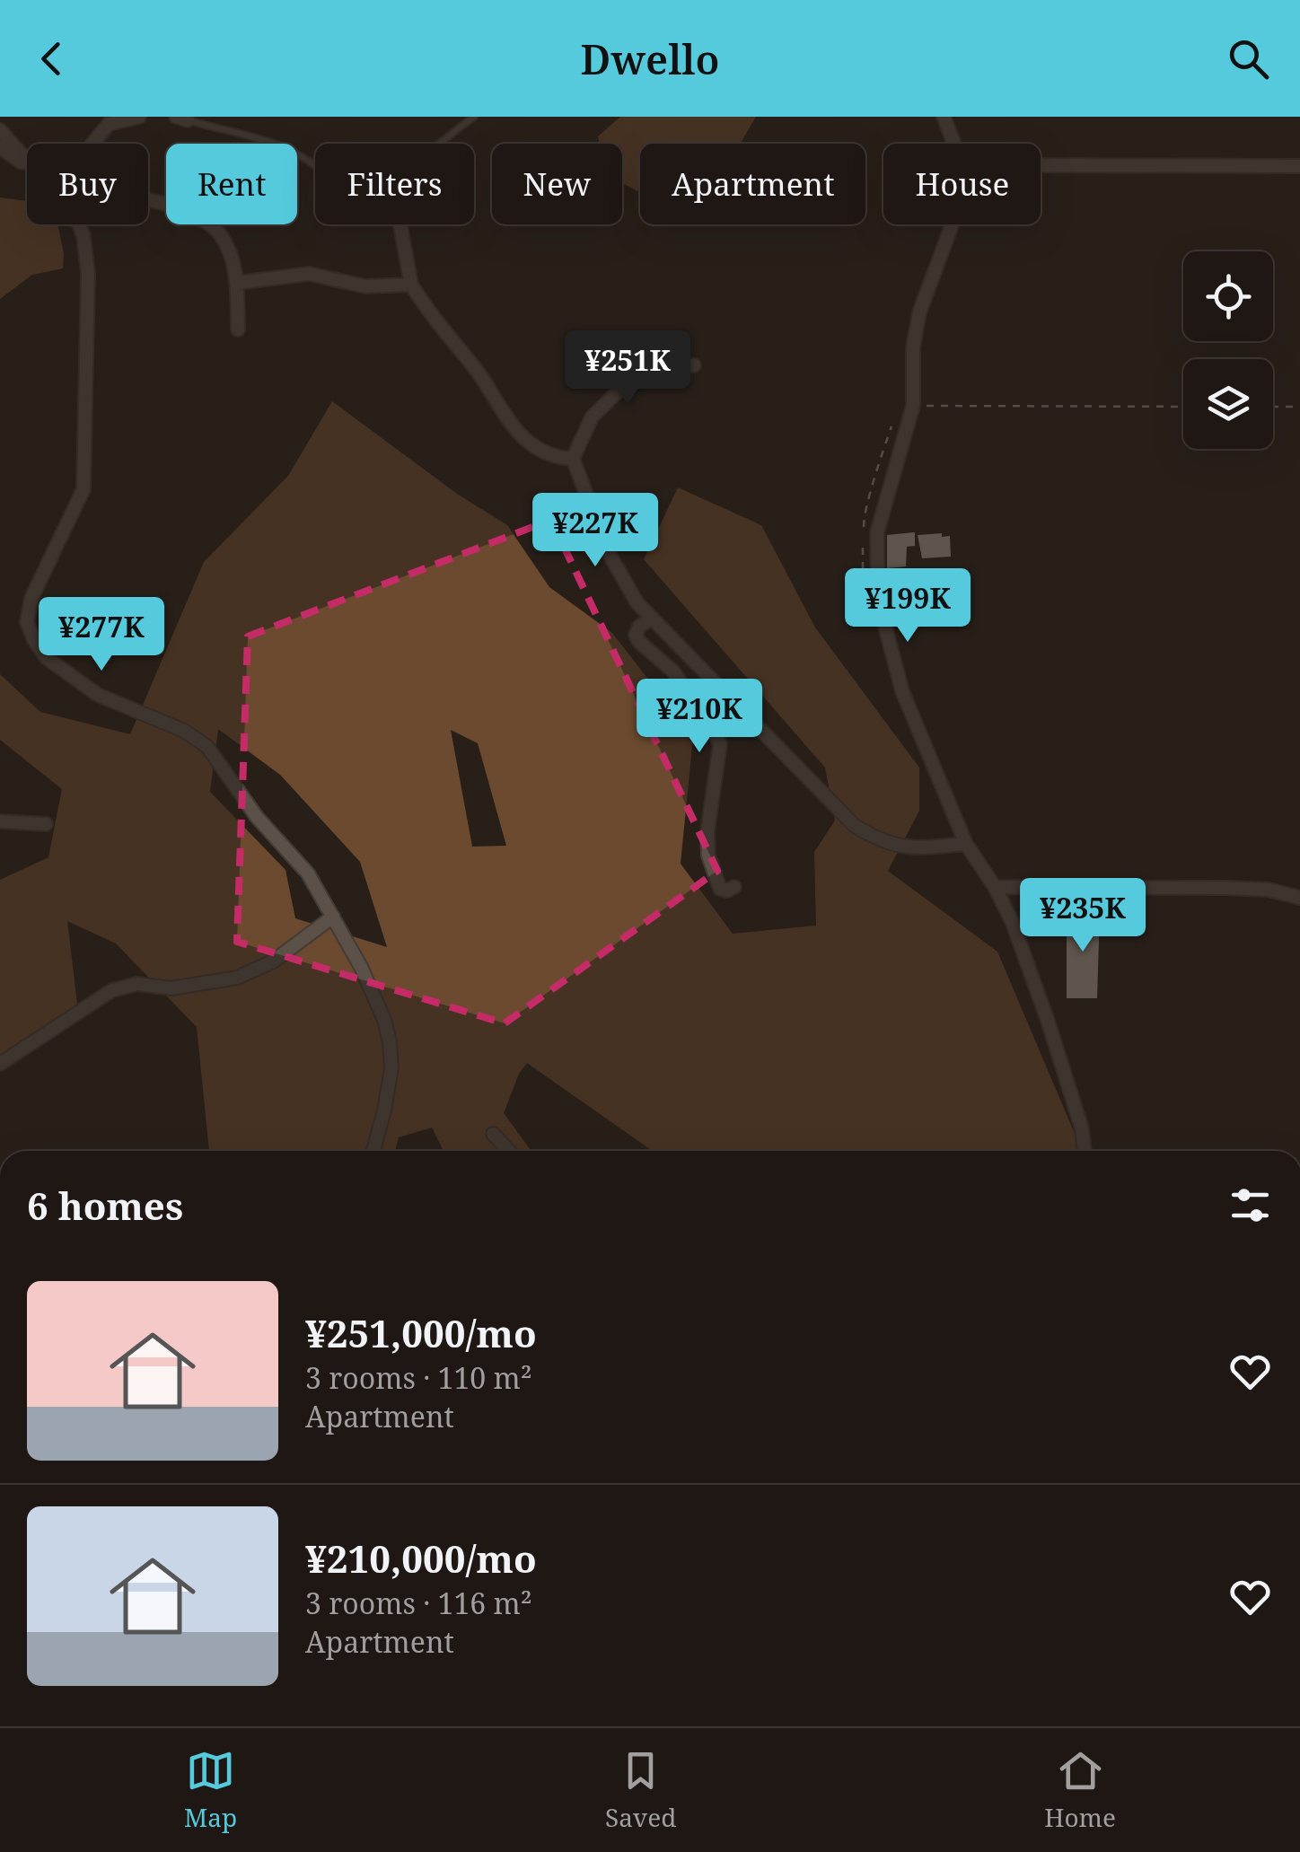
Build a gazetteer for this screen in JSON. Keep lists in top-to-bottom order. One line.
{"page":{"header":"Dwello","chip":["Buy","Rent","Filters","New","Apartment","House"],"price":["¥251K","¥227K","¥199K","¥277K","¥210K","¥235K"],"heading":"6 homes","list":[{"name":"¥251,000/mo","note":"3 rooms · 110 m² · Apartment"},{"name":"¥210,000/mo","note":"3 rooms · 116 m² · Apartment"}],"tabs":["Map","Saved","Home"]}}
